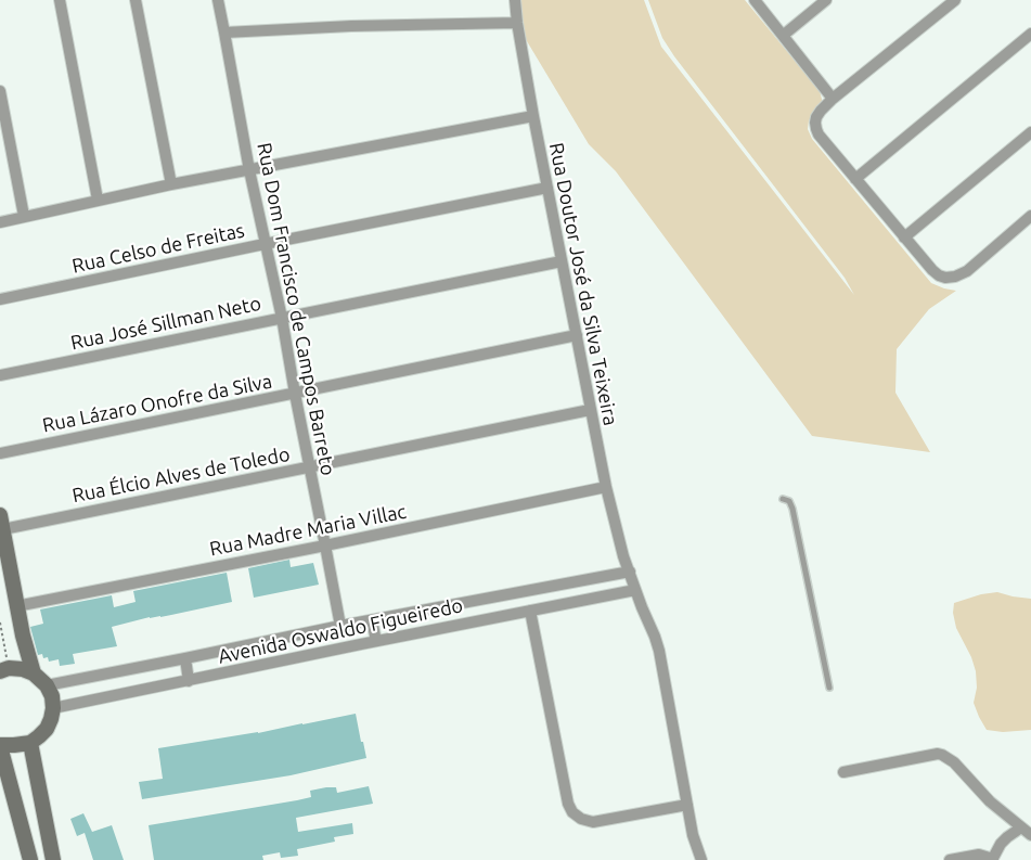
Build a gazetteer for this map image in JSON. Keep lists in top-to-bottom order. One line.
{"streets":{"street":["Rua Celso de Freitas","Rua Doutor José da Silva Teixeira","Rua Dom Francisco de Campos Barreto","Rua José Sillman Neto","Rua Lázaro Onofre da Silva","Rua Élcio Alves de Toledo","Rua Madre Maria Villac","Avenida Oswaldo Figueiredo"]},"crossings":[["Rua Celso de Freitas","Rua Doutor José da Silva Teixeira"],["Rua Celso de Freitas","Rua Dom Francisco de Campos Barreto"],["Rua Doutor José da Silva Teixeira","Rua José Sillman Neto"],["Rua Doutor José da Silva Teixeira","Rua Lázaro Onofre da Silva"],["Rua Doutor José da Silva Teixeira","Rua Élcio Alves de Toledo"],["Rua Doutor José da Silva Teixeira","Rua Madre Maria Villac"],["Rua Doutor José da Silva Teixeira","Avenida Oswaldo Figueiredo"],["Rua Dom Francisco de Campos Barreto","Rua José Sillman Neto"],["Rua Dom Francisco de Campos Barreto","Rua Lázaro Onofre da Silva"],["Rua Dom Francisco de Campos Barreto","Rua Élcio Alves de Toledo"],["Rua Dom Francisco de Campos Barreto","Rua Madre Maria Villac"],["Rua Dom Francisco de Campos Barreto","Avenida Oswaldo Figueiredo"]]}
